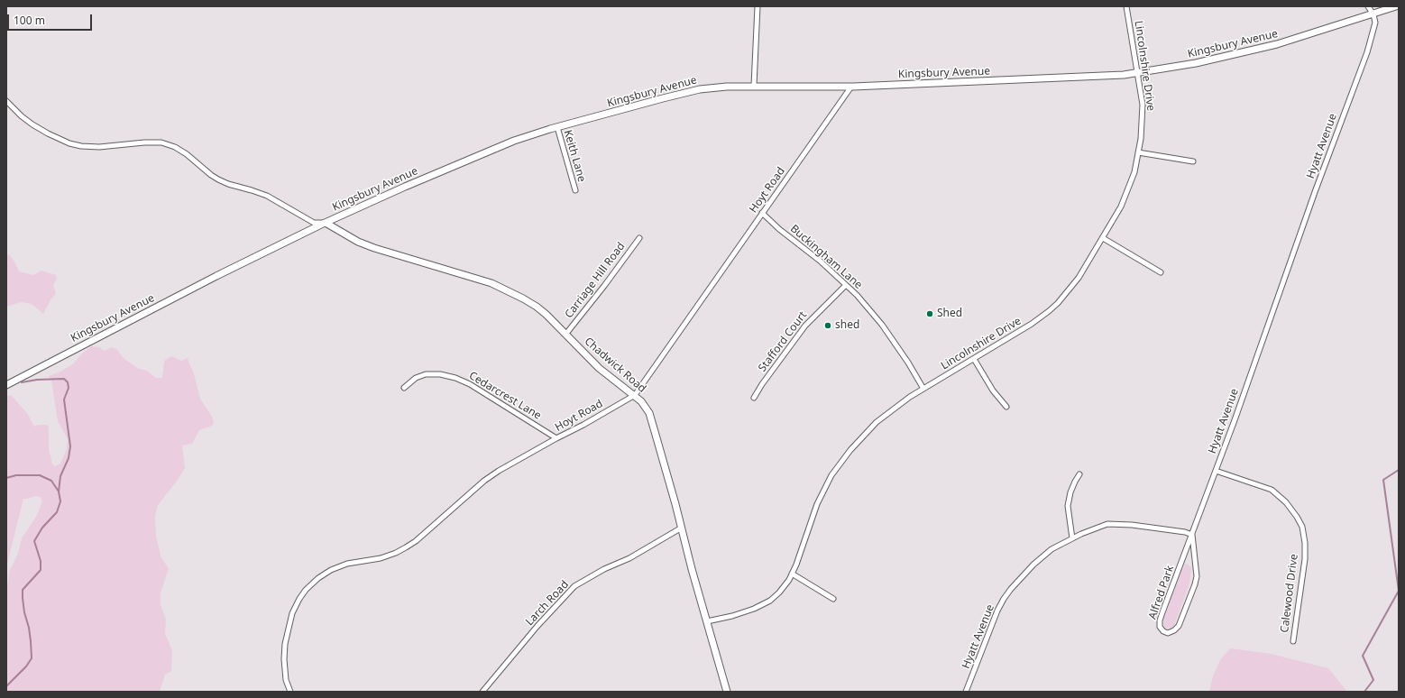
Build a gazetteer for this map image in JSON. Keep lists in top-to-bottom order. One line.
{"streets":{"main road":["Kingsbury Avenue","Chadwick Road"],"street":["Lincolnshire Drive","Hyatt Avenue","Keith Lane","Hoyt Road","Buckingham Lane","Carriage Hill Road","Stafford Court","Cedarcrest Lane","Alfred Park","Calewood Drive","Larch Road"]},"crossings":[["Kingsbury Avenue","Lincolnshire Drive"],["Kingsbury Avenue","Hyatt Avenue"],["Kingsbury Avenue","Keith Lane"],["Kingsbury Avenue","Hoyt Road"],["Kingsbury Avenue","Chadwick Road"],["Lincolnshire Drive","Buckingham Lane"],["Lincolnshire Drive","Chadwick Road"],["Hyatt Avenue","Alfred Park"],["Hyatt Avenue","Calewood Drive"],["Hoyt Road","Buckingham Lane"],["Hoyt Road","Chadwick Road"],["Hoyt Road","Cedarcrest Lane"],["Buckingham Lane","Stafford Court"],["Carriage Hill Road","Chadwick Road"],["Chadwick Road","Larch Road"]],"places":["Shed","shed"],"scale_bar":"100 m"}
